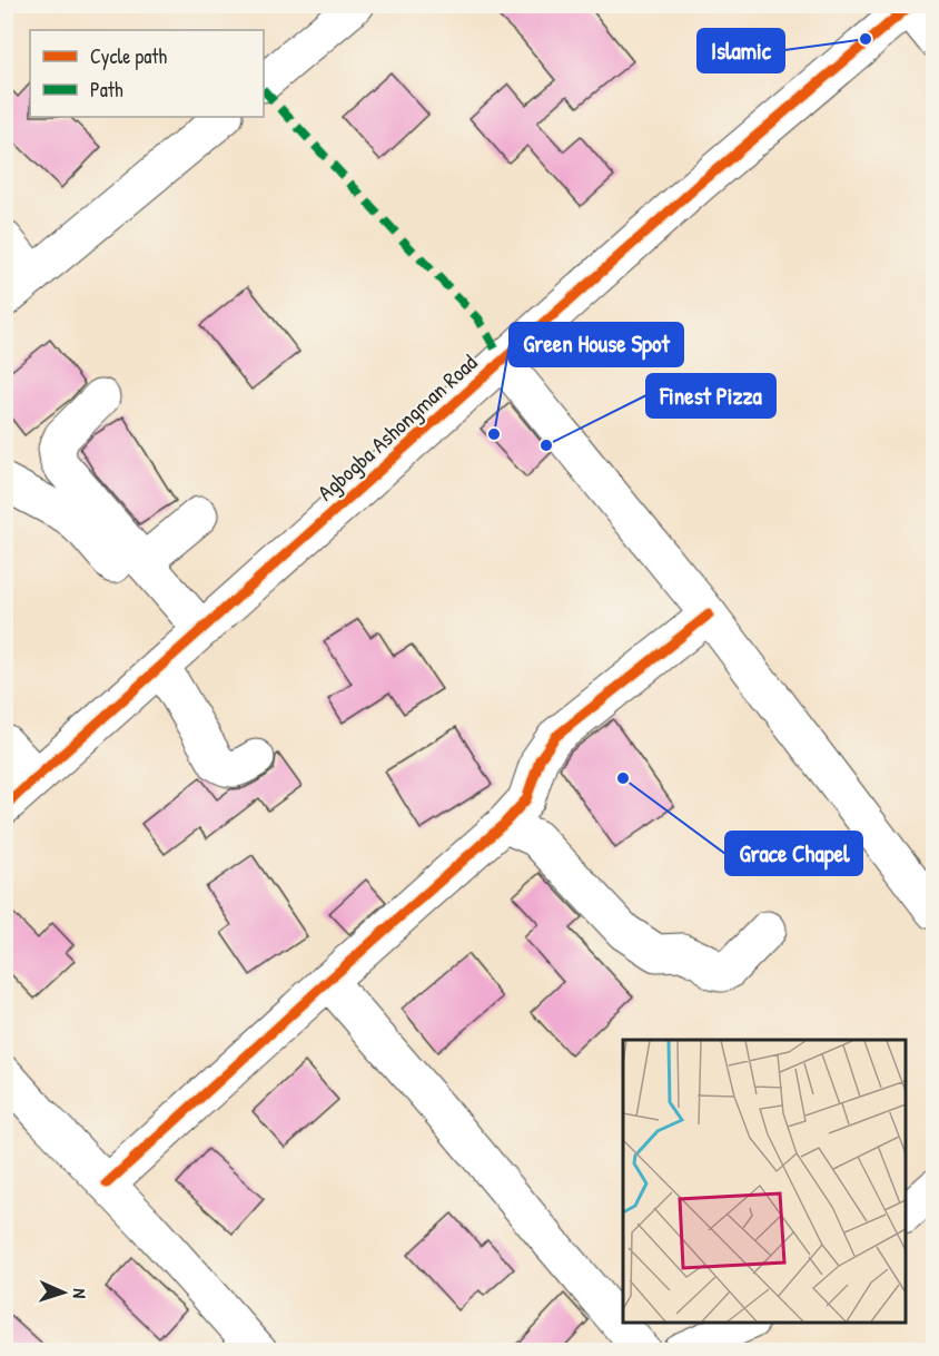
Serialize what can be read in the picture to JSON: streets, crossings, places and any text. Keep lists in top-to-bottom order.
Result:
{
  "streets": {
    "street": ["Agbogba Ashongman Road"]
  },
  "places": [
    "Islamic",
    "Green House Spot",
    "Finest Pizza",
    "Grace Chapel"
  ],
  "legend": ["Cycle path", "Path"],
  "north": "right"
}
